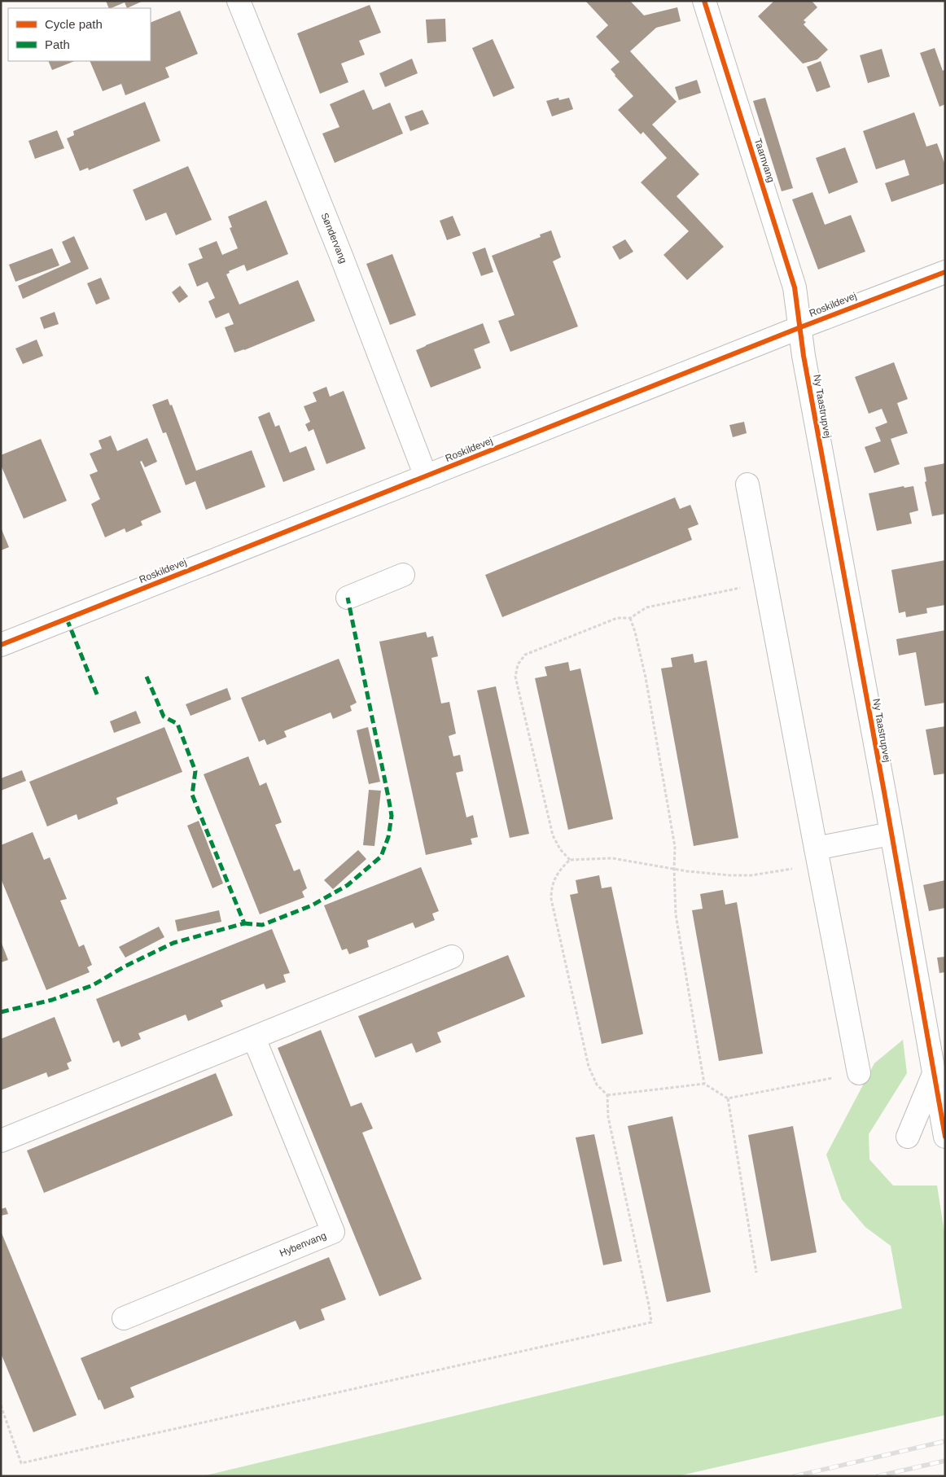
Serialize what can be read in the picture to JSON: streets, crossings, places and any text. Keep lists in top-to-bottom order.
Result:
{
  "streets": {
    "street": [
      "Taarnvang",
      "Søndervang",
      "Roskildevej",
      "Ny Taastrupvej",
      "Hybenvang"
    ]
  },
  "crossings": [
    ["Taarnvang", "Roskildevej"],
    ["Taarnvang", "Ny Taastrupvej"],
    ["Søndervang", "Roskildevej"],
    ["Roskildevej", "Ny Taastrupvej"]
  ],
  "legend": ["Cycle path", "Path"]
}
